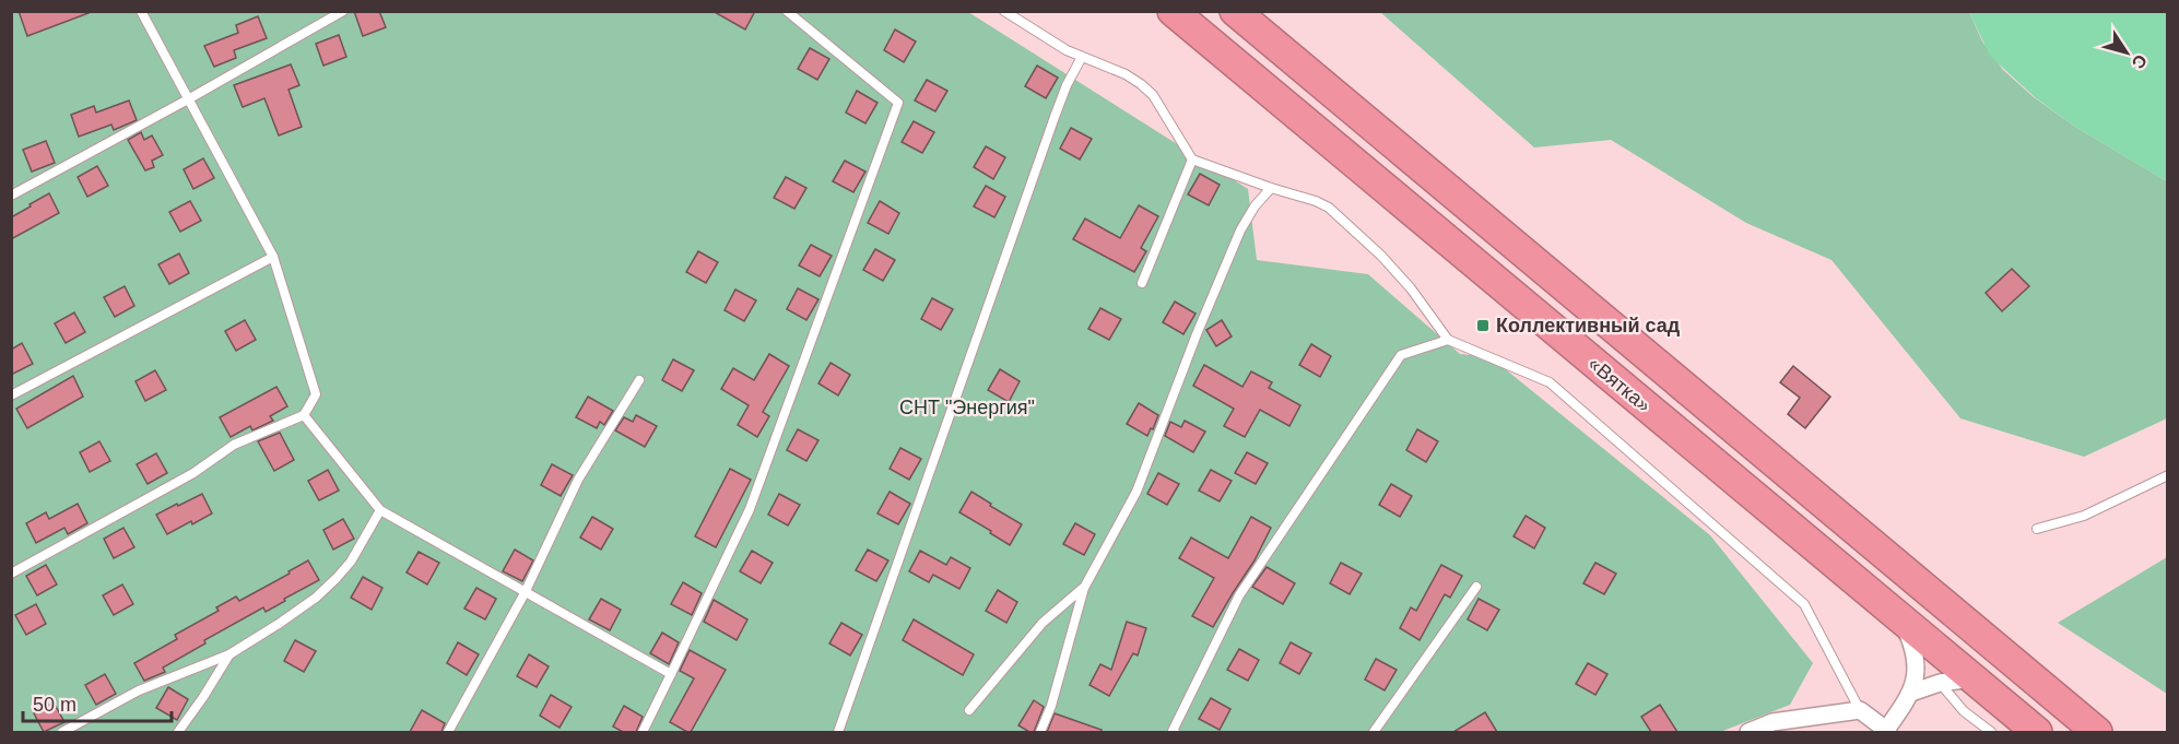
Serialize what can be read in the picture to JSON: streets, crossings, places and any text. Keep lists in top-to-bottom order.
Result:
{
  "streets": {
    "highway": ["«Вятка»"]
  },
  "parks": ["СНТ \"Энергия\""],
  "places": {
    "transit": ["Коллективный сад"]
  },
  "scale_bar": "50 m",
  "north": "bottom right"
}
